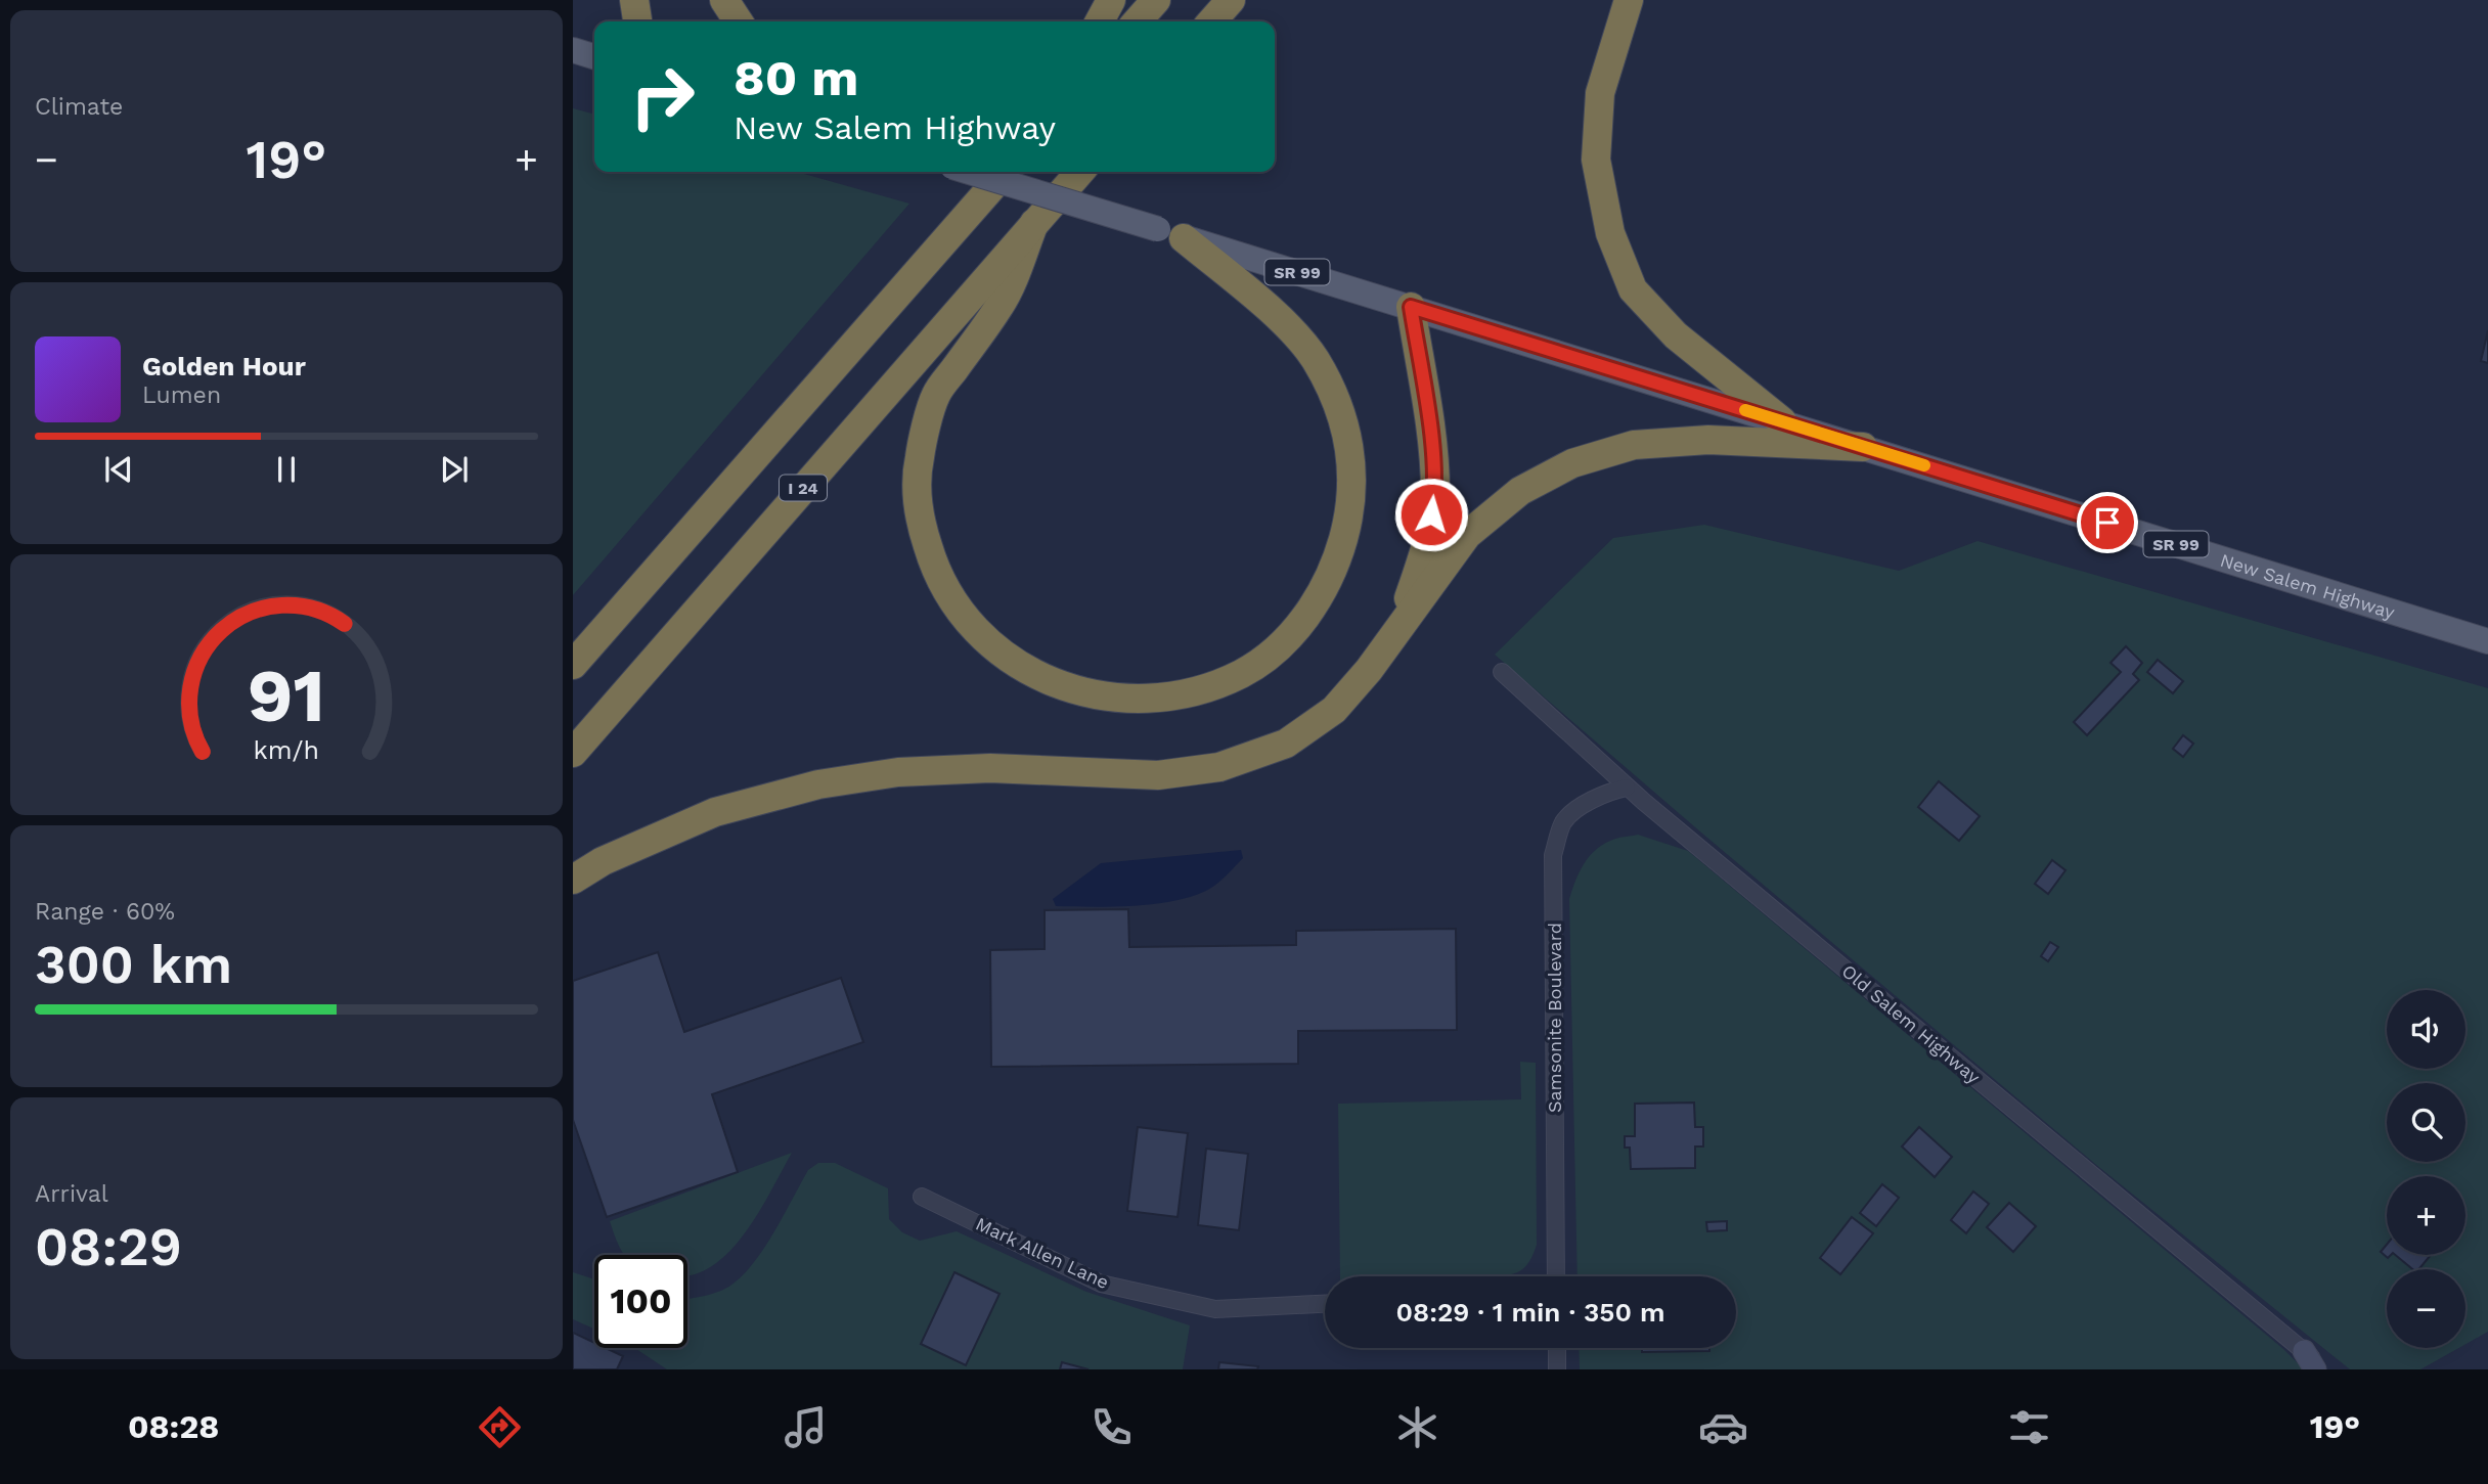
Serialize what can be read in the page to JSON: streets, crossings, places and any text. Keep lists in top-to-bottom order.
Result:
{
  "streets": {
    "highway": ["I 24"],
    "main road": ["SR 99", "New Salem Highway"],
    "street": ["Samsonite Boulevard", "Old Salem Highway", "Mark Allen Lane"]
  },
  "crossings": [
    ["Samsonite Boulevard", "Old Salem Highway"]
  ],
  "page": {
    "tile": [
      "Climate",
      ["Range · 60%", "300 km"],
      ["Arrival", "08:29"]
    ],
    "turn": ["80 m", "New Salem Highway"],
    "heat": ["−", "19°", "+"],
    "song": ["Golden Hour", "Lumen"],
    "map_buttons": ["+", "−"],
    "limit": "100",
    "trip": "08:29 · 1 min · 350 m",
    "tabs": ["08:28", "19°"],
    "gauge": ["91", "km/h"]
  }
}
